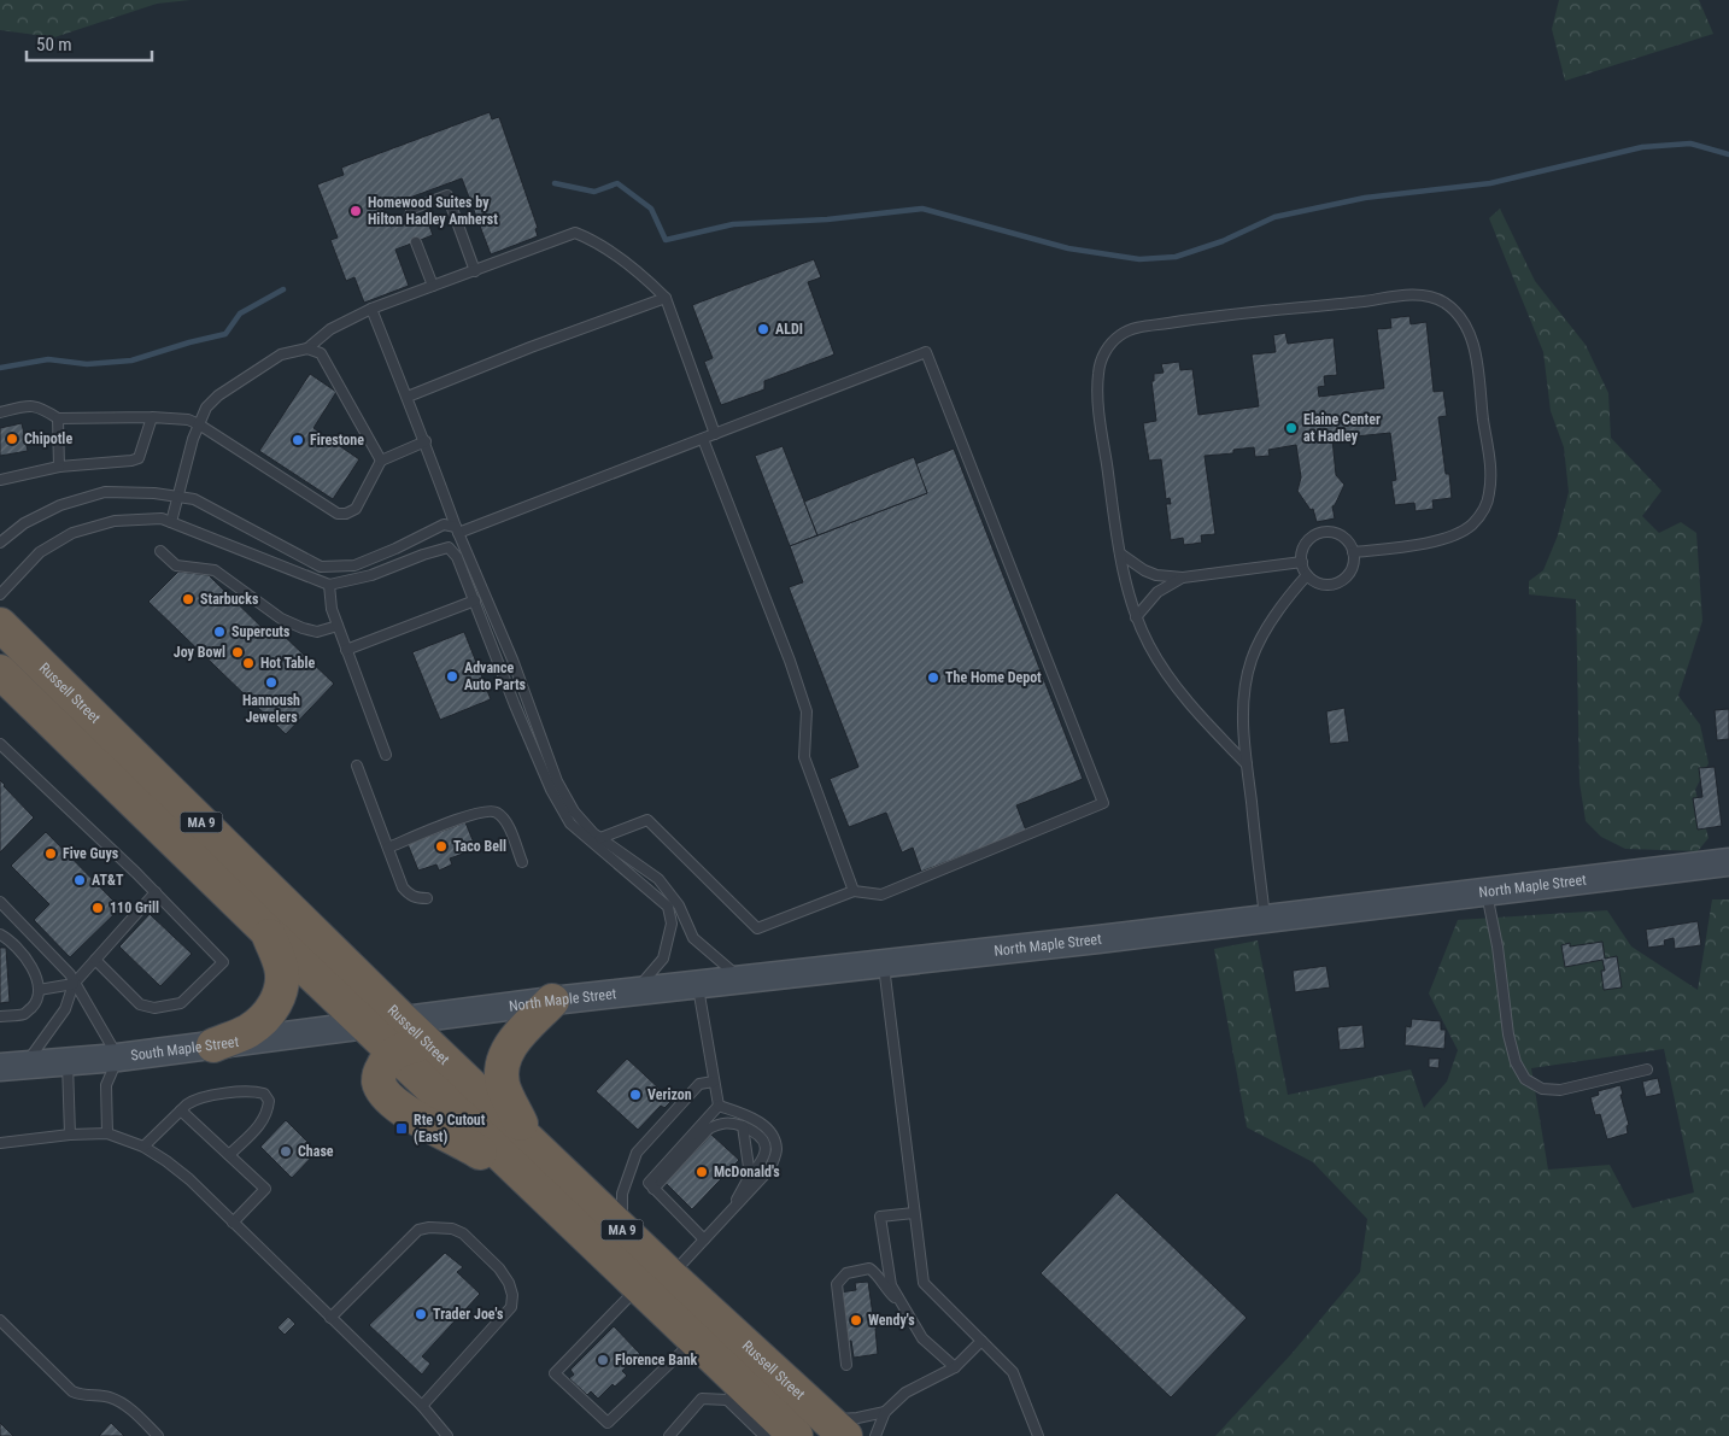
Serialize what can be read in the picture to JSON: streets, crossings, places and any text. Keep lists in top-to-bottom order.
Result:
{
  "streets": {
    "highway": ["Russell Street", "MA 9"],
    "main road": ["North Maple Street", "South Maple Street"]
  },
  "crossings": [
    ["Russell Street", "North Maple Street"],
    ["Russell Street", "South Maple Street"],
    ["North Maple Street", "South Maple Street"]
  ],
  "places": {
    "other": [
      "Homewood Suites by Hilton Hadley Amherst",
      "ALDI",
      "Elaine Center at Hadley",
      "Chipotle",
      "Firestone",
      "Starbucks",
      "Supercuts",
      "Joy Bowl",
      "Hot Table",
      "Advance Auto Parts",
      "The Home Depot",
      "Hannoush Jewelers",
      "Taco Bell",
      "Five Guys",
      "AT&T",
      "110 Grill",
      "Verizon",
      "Chase",
      "McDonald's",
      "Trader Joe's",
      "Wendy's",
      "Florence Bank"
    ],
    "transit": ["Rte 9 Cutout (East)"]
  },
  "scale_bar": "50 m"
}
